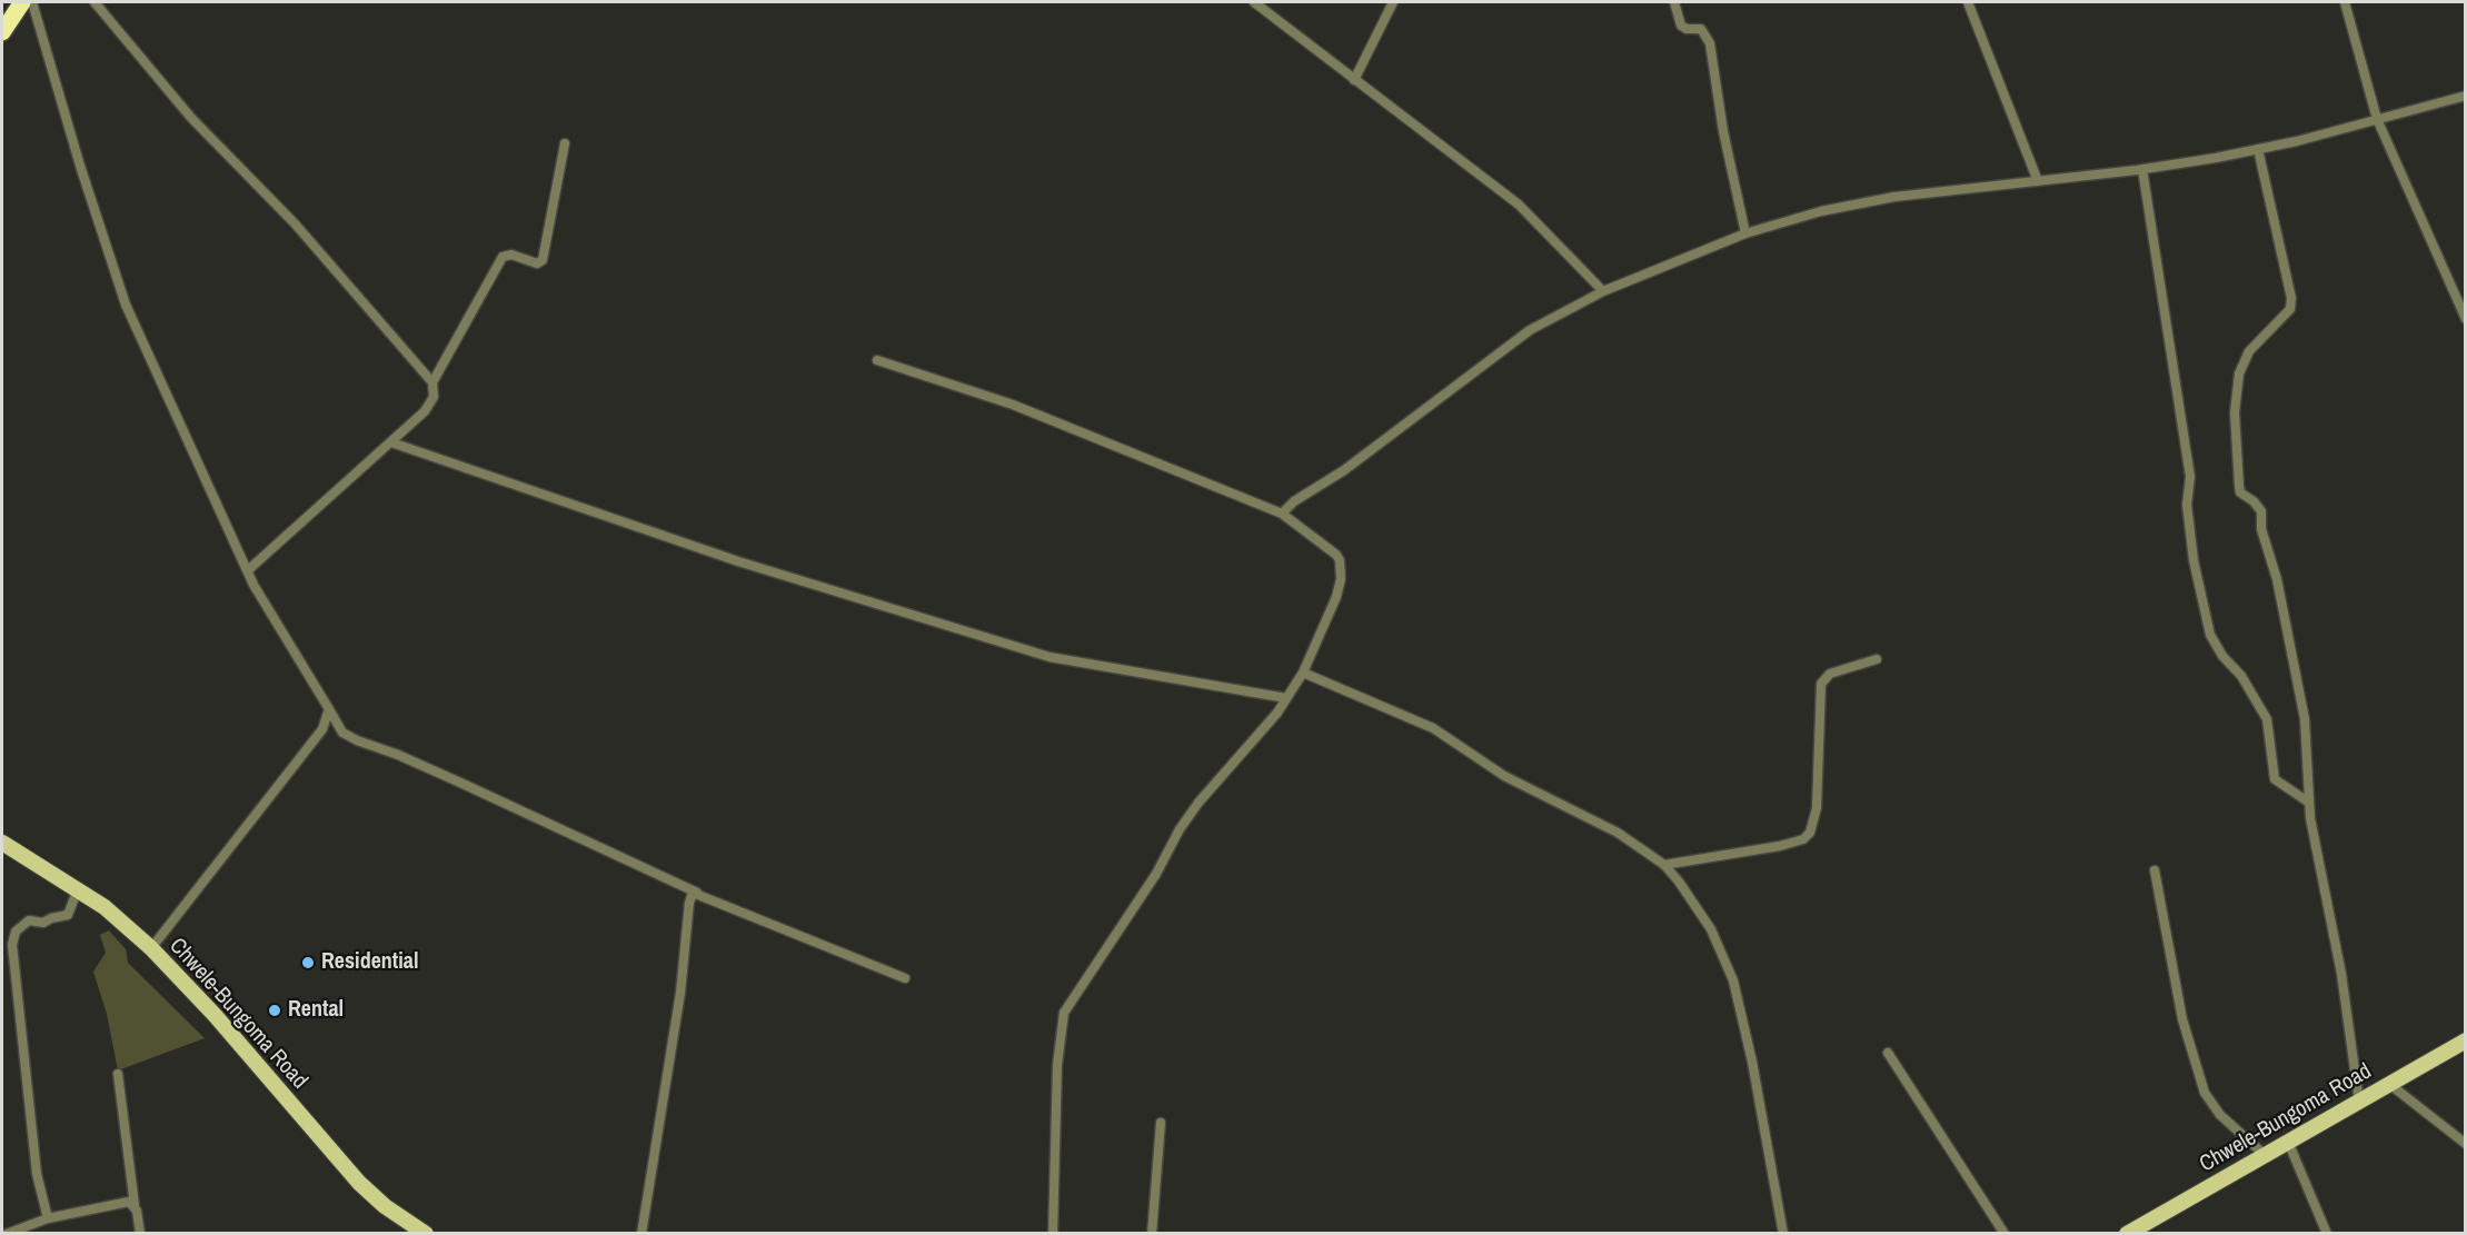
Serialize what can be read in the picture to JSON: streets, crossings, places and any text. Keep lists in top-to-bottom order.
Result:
{
  "streets": {
    "main road": ["Chwele-Bungoma Road"]
  },
  "places": ["Residential", "Rental"]
}
